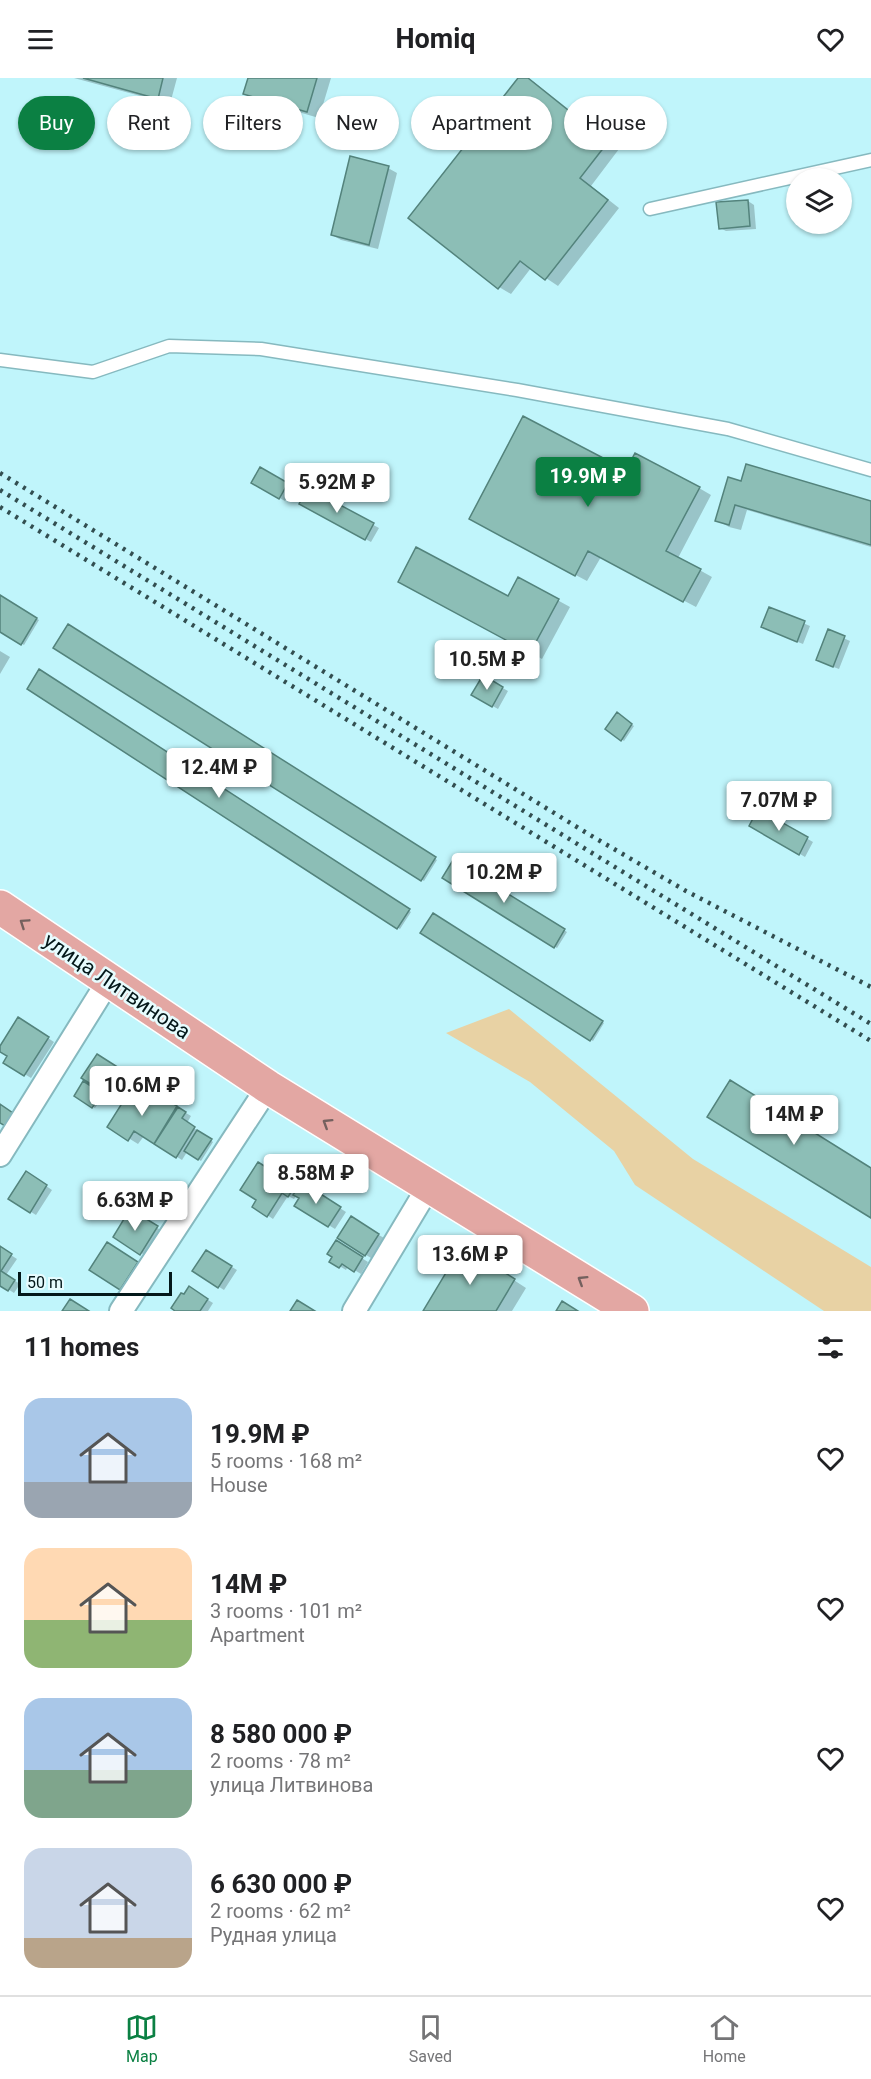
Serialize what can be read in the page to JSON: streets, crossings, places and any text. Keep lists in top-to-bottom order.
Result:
{
  "streets": {
    "main road": ["улица Литвинова"]
  },
  "one_way": ["улица Литвинова"],
  "scale_bar": "50 m",
  "page": {
    "header": "Homiq",
    "chip": [
      "Buy",
      "Rent",
      "Filters",
      "New",
      "Apartment",
      "House"
    ],
    "price": [
      "19.9M ₽",
      "5.92M ₽",
      "10.5M ₽",
      "12.4M ₽",
      "7.07M ₽",
      "10.2M ₽",
      "10.6M ₽",
      "14M ₽",
      "8.58M ₽",
      "6.63M ₽",
      "13.6M ₽"
    ],
    "scale": "50 m",
    "heading": "11 homes",
    "list": [
      {
        "name": "19.9M ₽",
        "note": "5 rooms · 168 m² · House"
      },
      {
        "name": "14M ₽",
        "note": "3 rooms · 101 m² · Apartment"
      },
      {
        "name": "8 580 000 ₽",
        "note": "2 rooms · 78 m² · улица Литвинова"
      },
      {
        "name": "6 630 000 ₽",
        "note": "2 rooms · 62 m² · Рудная улица"
      }
    ],
    "tabs": ["Map", "Saved", "Home"]
  }
}
